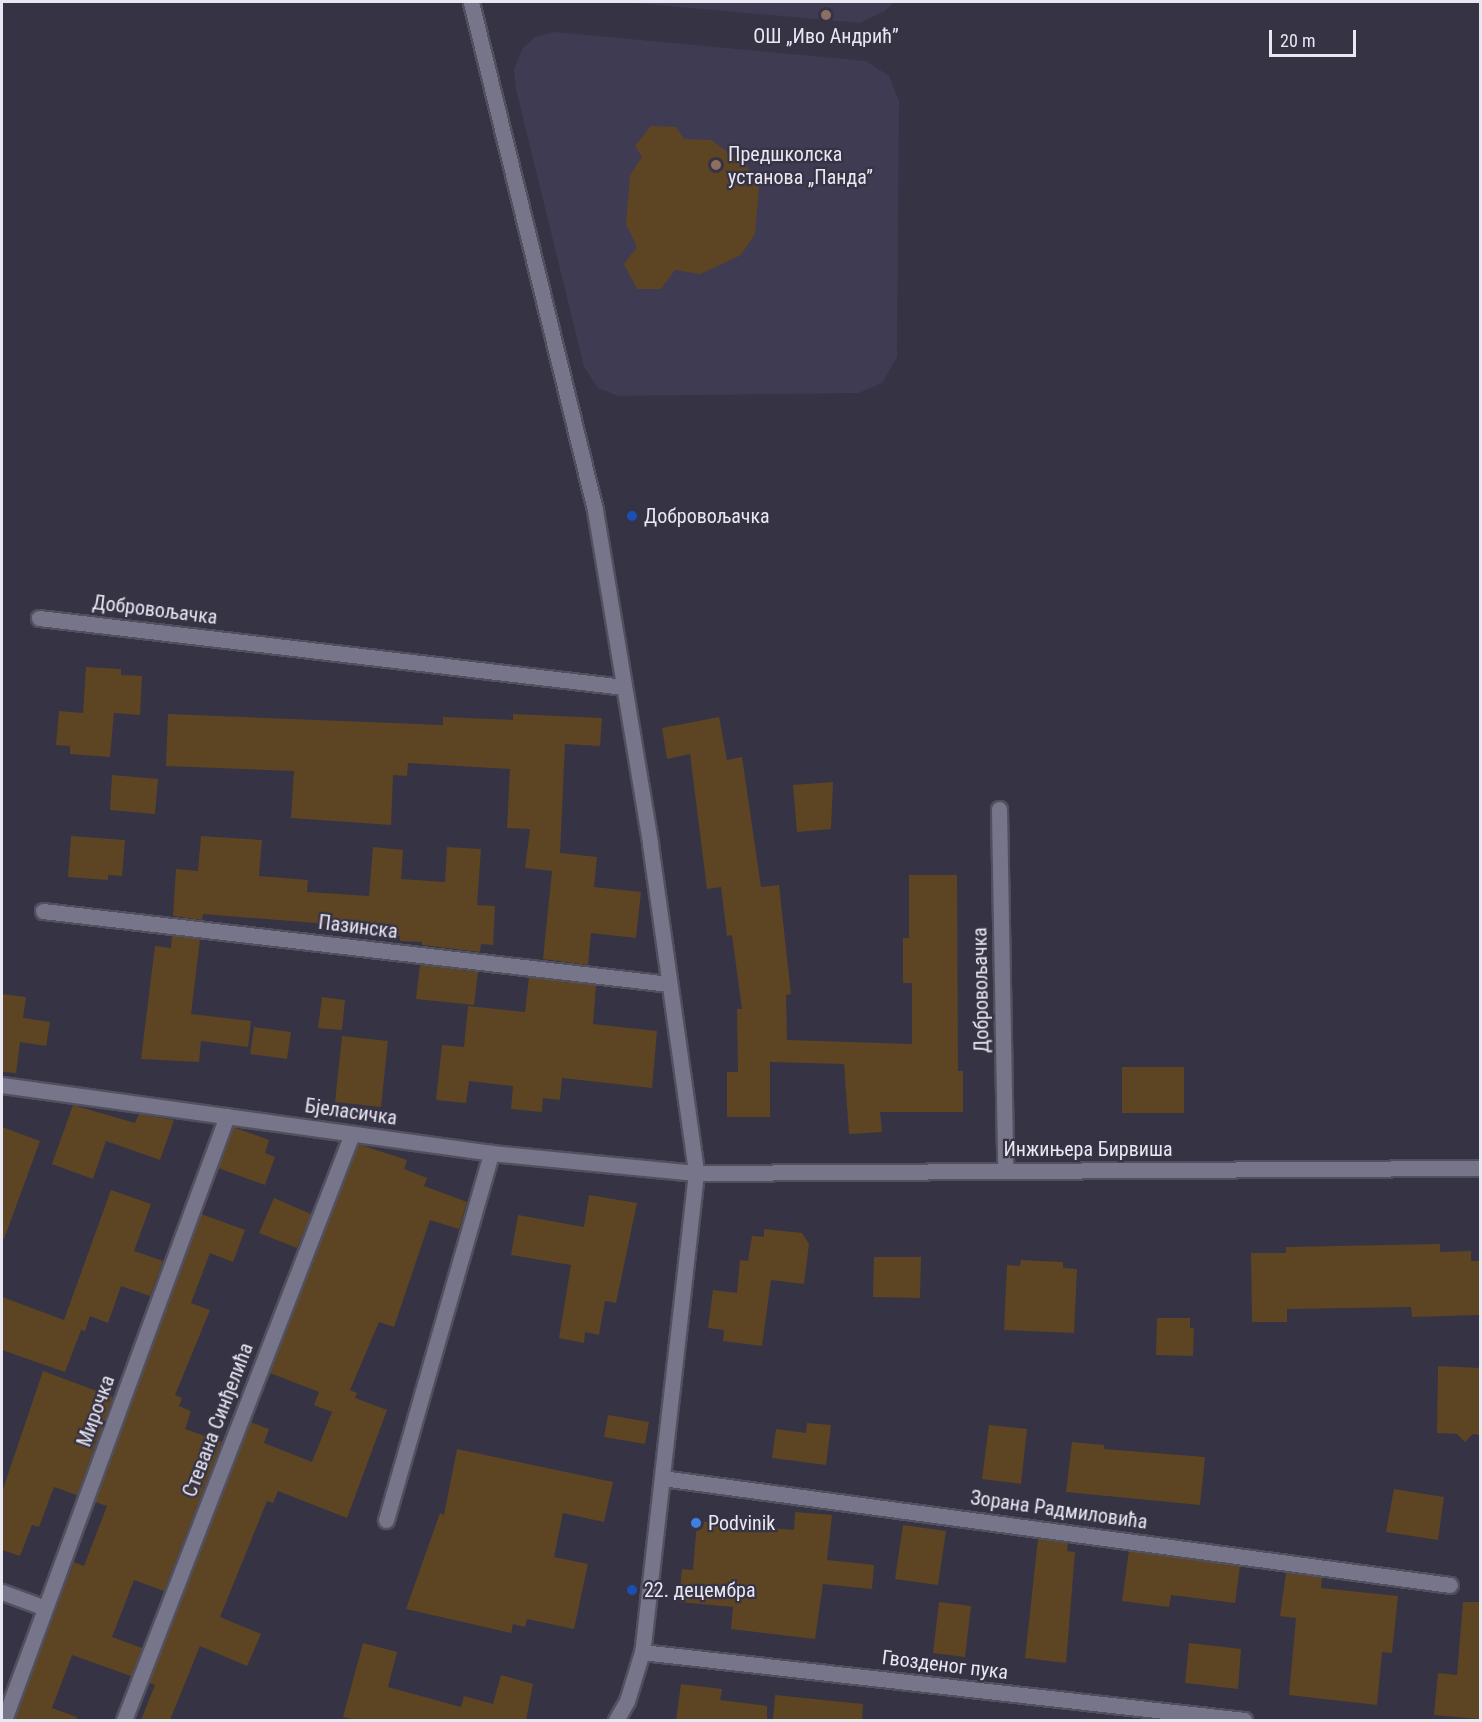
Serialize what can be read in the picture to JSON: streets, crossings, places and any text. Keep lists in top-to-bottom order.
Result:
{
  "streets": {
    "street": [
      "Добровољачка",
      "Пазинска",
      "Бјеласичка",
      "Инжињера Бирвиша",
      "Мирочка",
      "Стевана Синђелића",
      "Зорана Радмиловића",
      "Гвозденог пука"
    ]
  },
  "crossings": [
    ["Добровољачка", "Инжињера Бирвиша"],
    ["Бјеласичка", "Инжињера Бирвиша"],
    ["Бјеласичка", "Мирочка"],
    ["Бјеласичка", "Стевана Синђелића"]
  ],
  "places": [
    "ОШ „Иво Андрић”",
    "Предшколска установа „Панда”",
    "Добровољачка",
    "Podvinik",
    "22. децембра"
  ],
  "scale_bar": "20 m"
}
